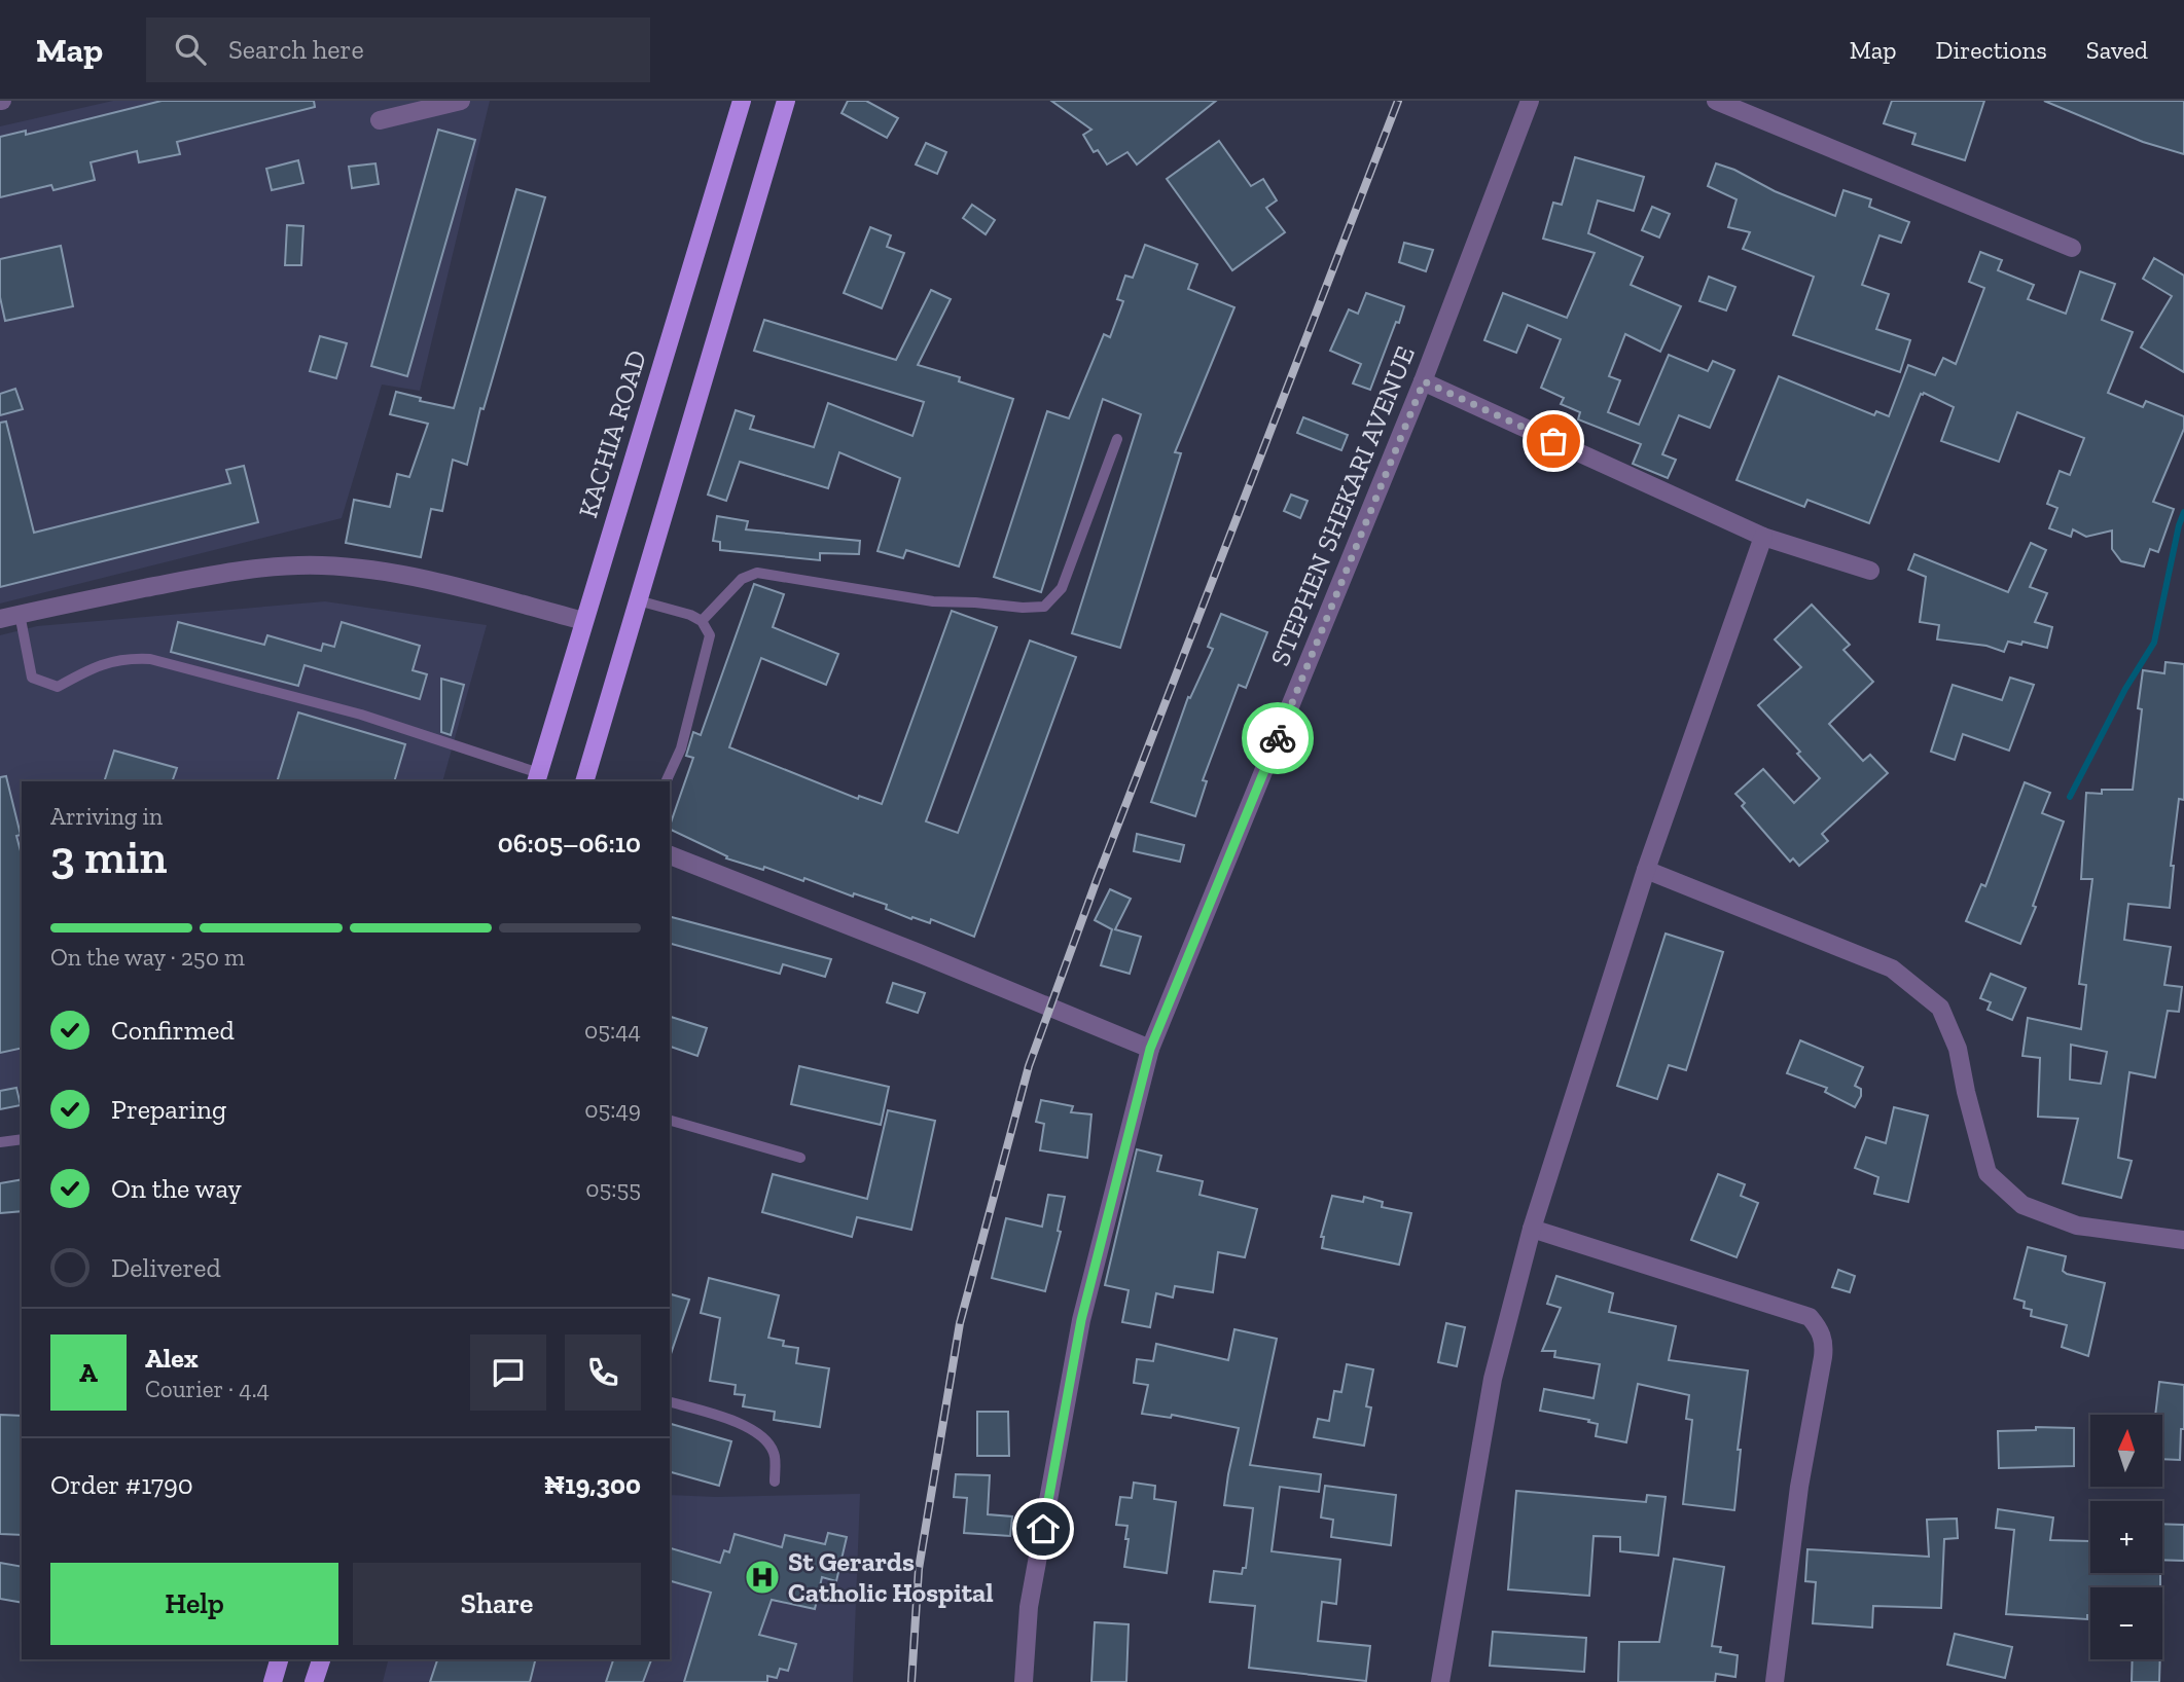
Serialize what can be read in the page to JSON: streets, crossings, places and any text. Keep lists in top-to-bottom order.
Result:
{
  "streets": {
    "main road": ["KACHIA ROAD"],
    "street": ["STEPHEN SHEKARI AVENUE"]
  },
  "places": {
    "hospital": ["St Gerards Catholic Hospital"]
  },
  "north": "top",
  "page": {
    "header": "Map",
    "search": "Search here",
    "nav": ["Map", "Directions", "Saved"],
    "heading": ["3 min", "Arriving in", "06:05–06:10"],
    "panel": [
      "Alex",
      "Courier · 4.4",
      "Order #1790",
      "₦19,300"
    ],
    "bar": "On the way · 250 m",
    "list": [
      ["Confirmed", "05:44"],
      ["Preparing", "05:49"],
      ["On the way", "05:55"],
      "Delivered"
    ],
    "round": "A",
    "map_buttons": ["+", "−"],
    "buttons": ["Help", "Share"]
  }
}
